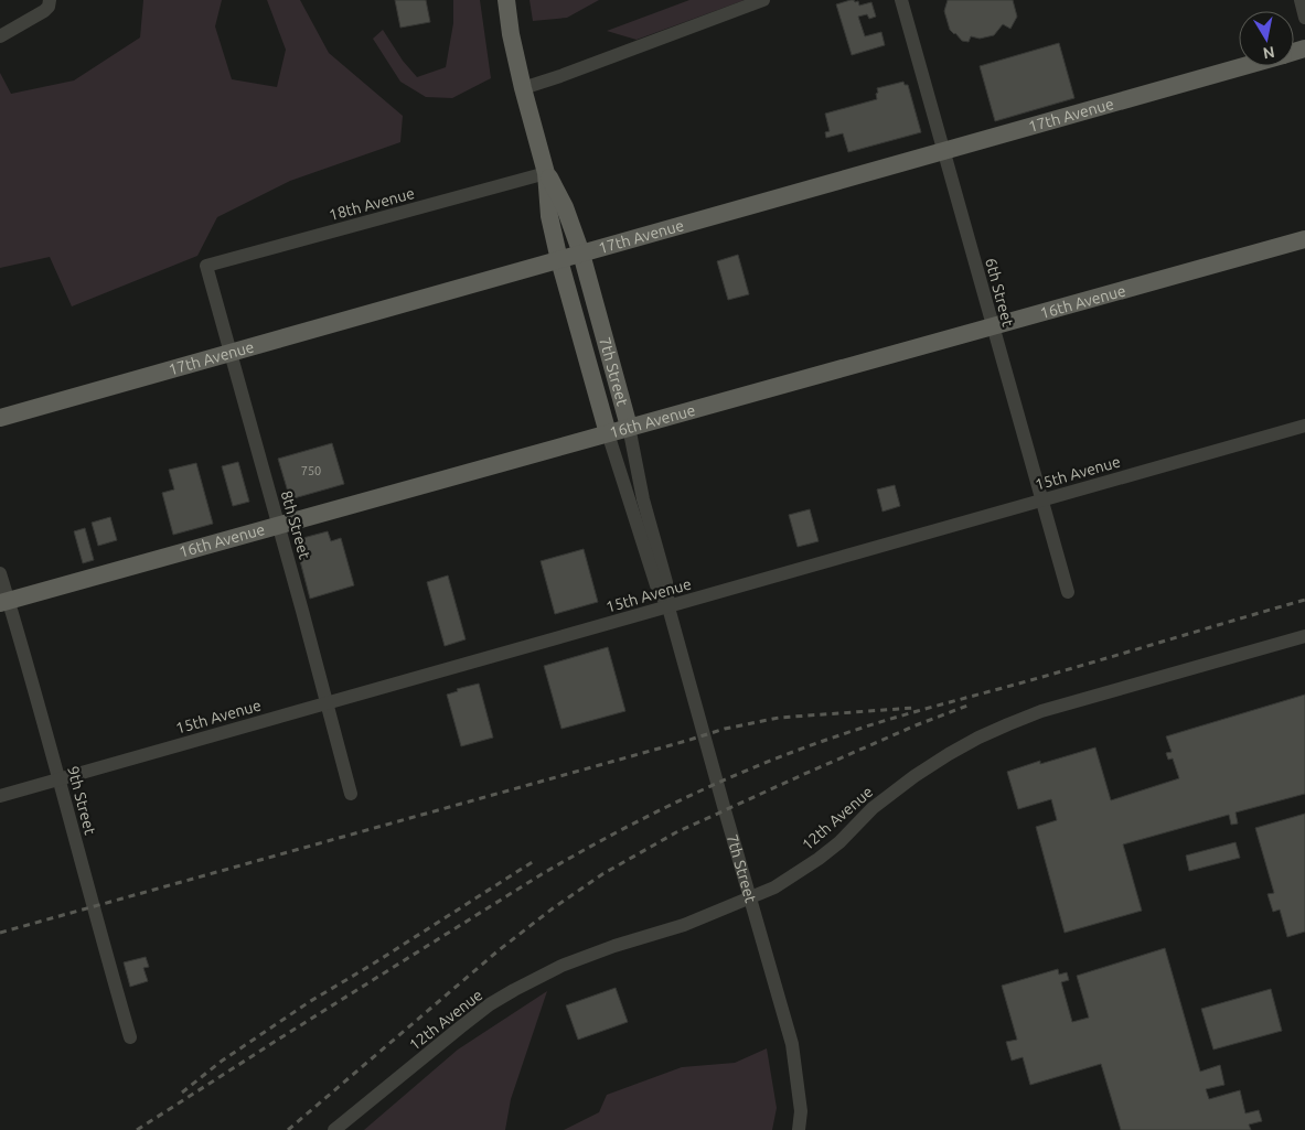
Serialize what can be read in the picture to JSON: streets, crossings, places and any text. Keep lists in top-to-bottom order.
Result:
{
  "streets": {
    "main road": ["17th Avenue", "16th Avenue", "7th Street"],
    "street": [
      "18th Avenue",
      "6th Street",
      "15th Avenue",
      "8th Street",
      "9th Street",
      "12th Avenue"
    ]
  },
  "crossings": [
    ["17th Avenue", "6th Street"],
    ["17th Avenue", "7th Street"],
    ["17th Avenue", "8th Street"],
    ["18th Avenue", "7th Street"],
    ["18th Avenue", "8th Street"],
    ["6th Street", "16th Avenue"],
    ["6th Street", "15th Avenue"],
    ["16th Avenue", "7th Street"],
    ["16th Avenue", "8th Street"],
    ["16th Avenue", "9th Street"],
    ["7th Street", "15th Avenue"],
    ["7th Street", "12th Avenue"],
    ["15th Avenue", "8th Street"],
    ["15th Avenue", "9th Street"]
  ],
  "house_numbers": ["750"],
  "north": "bottom"
}
